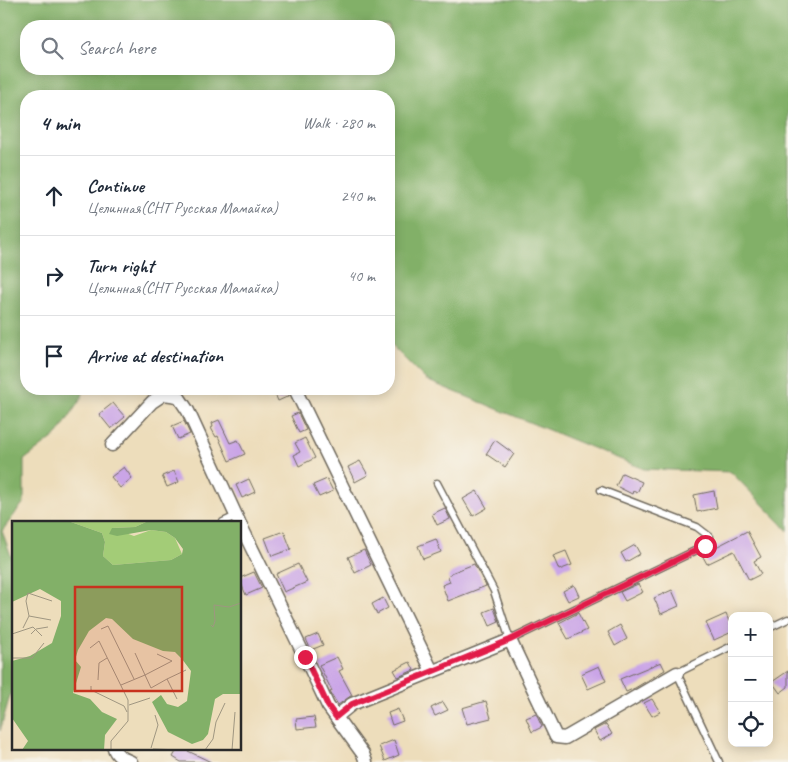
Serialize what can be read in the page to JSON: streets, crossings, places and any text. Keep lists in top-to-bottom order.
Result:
{
  "page": {
    "search": "Search here",
    "heading": ["4 min", "Walk · 280 m"],
    "list": [
      ["Continue", "Целинная(СНТ Русская Мамайка)", "240 m"],
      ["Turn right", "Целинная(СНТ Русская Мамайка)", "40 m"],
      "Arrive at destination"
    ],
    "map_buttons": ["+", "−"]
  }
}
